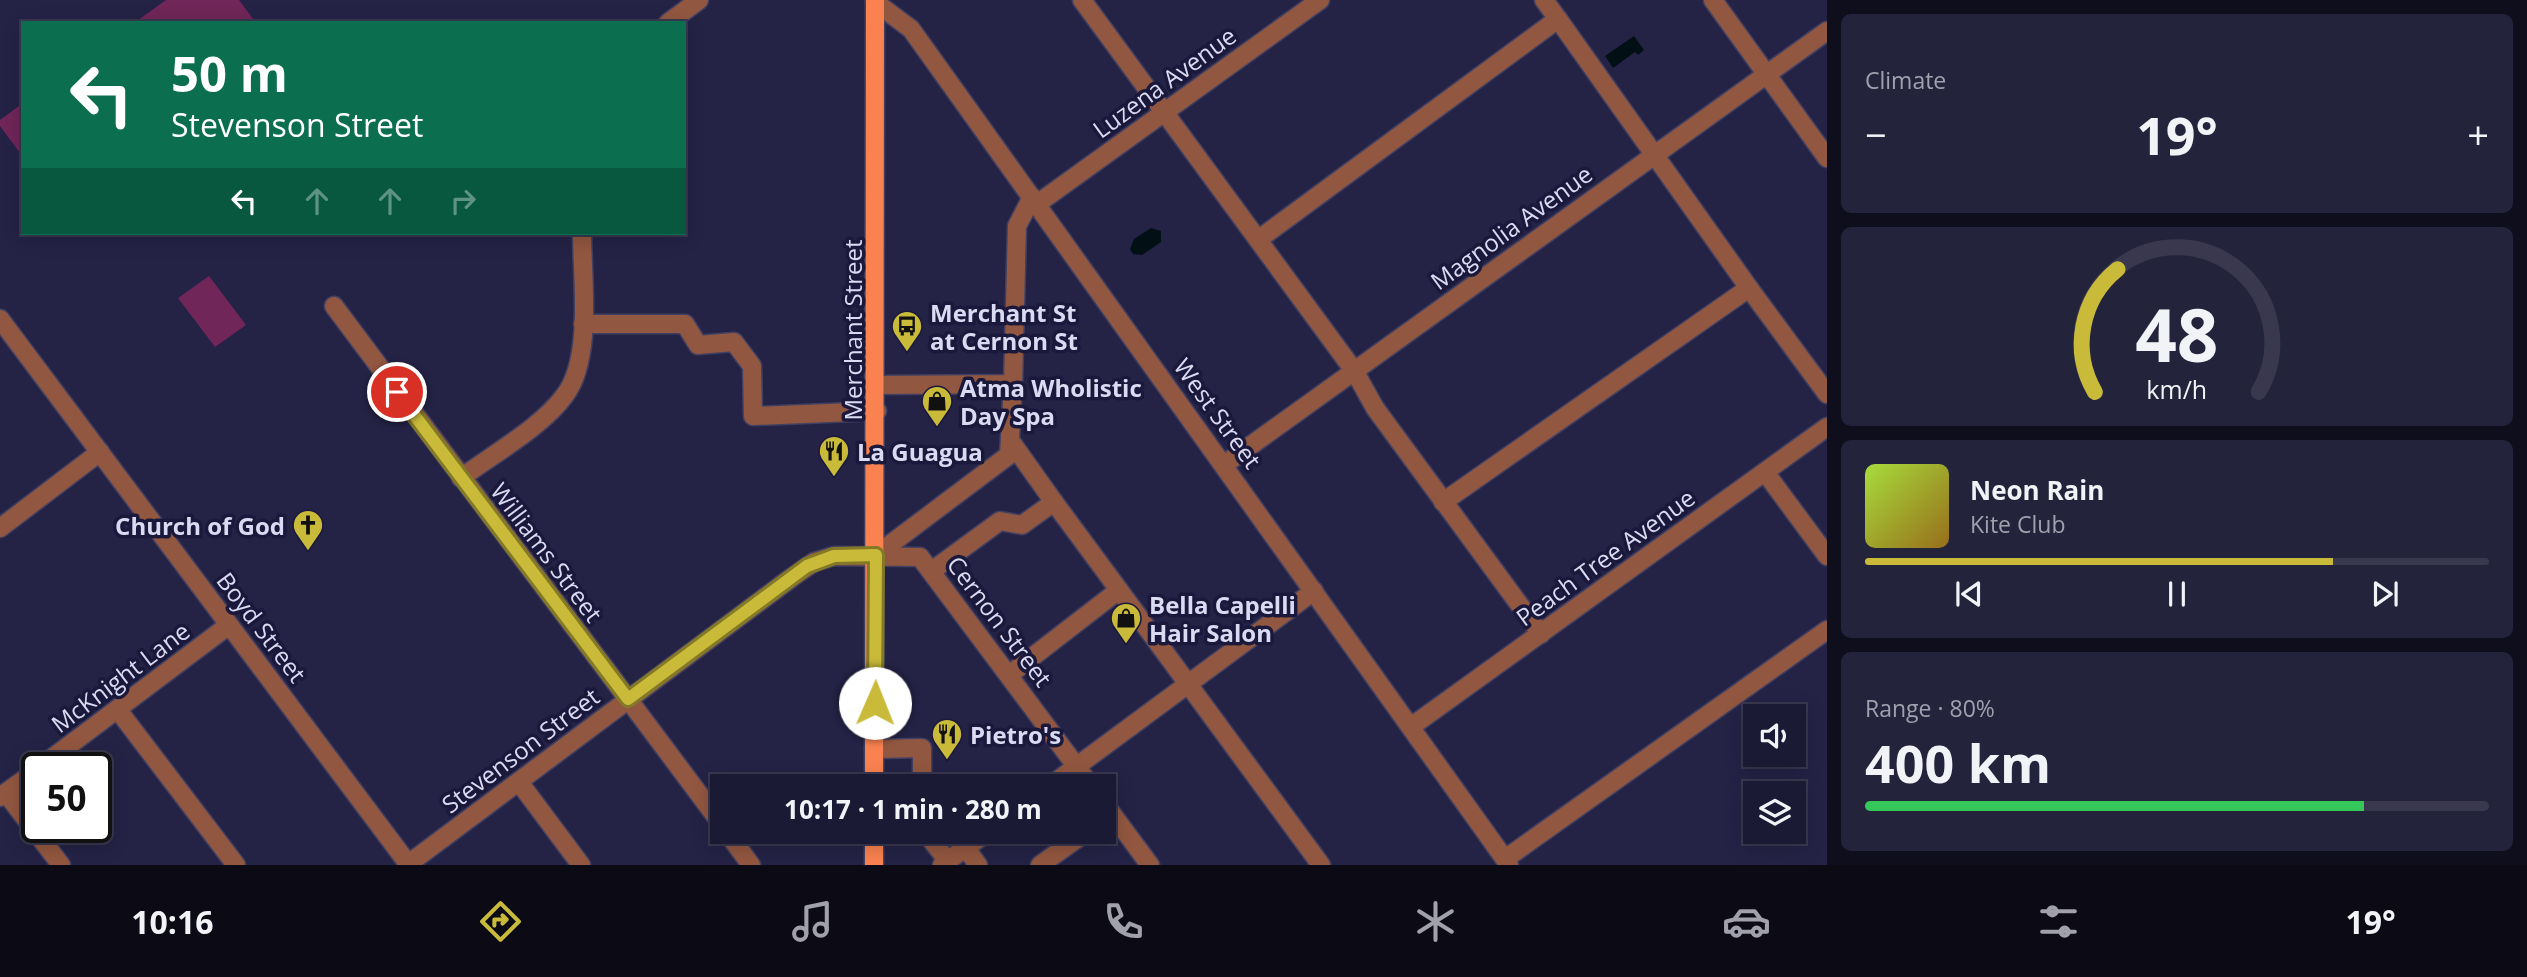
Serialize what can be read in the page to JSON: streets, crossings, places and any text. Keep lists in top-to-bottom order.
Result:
{
  "streets": {
    "main road": ["Merchant Street"],
    "street": [
      "Luzena Avenue",
      "Magnolia Avenue",
      "West Street",
      "Williams Street",
      "Peach Tree Avenue",
      "Cernon Street",
      "Boyd Street",
      "McKnight Lane",
      "Stevenson Street"
    ]
  },
  "crossings": [
    ["Luzena Avenue", "West Street"],
    ["Magnolia Avenue", "West Street"],
    ["Merchant Street", "West Street"],
    ["Merchant Street", "Cernon Street"],
    ["Merchant Street", "Stevenson Street"],
    ["West Street", "Peach Tree Avenue"],
    ["Williams Street", "Stevenson Street"],
    ["Cernon Street", "Stevenson Street"],
    ["Boyd Street", "McKnight Lane"],
    ["Boyd Street", "Stevenson Street"]
  ],
  "places": {
    "bus stop": ["Merchant St at Cernon St"],
    "shop": ["Atma Wholistic Day Spa", "Bella Capelli Hair Salon"],
    "restaurant": ["La Guagua", "Pietro's"],
    "church": ["Church of God"]
  },
  "page": {
    "tile": [
      "Climate",
      ["Range · 80%", "400 km"]
    ],
    "turn": ["50 m", "Stevenson Street"],
    "heat": ["−", "19°", "+"],
    "song": ["Neon Rain", "Kite Club"],
    "limit": "50",
    "trip": "10:17 · 1 min · 280 m",
    "tabs": ["10:16", "19°"],
    "gauge": ["48", "km/h"]
  }
}
